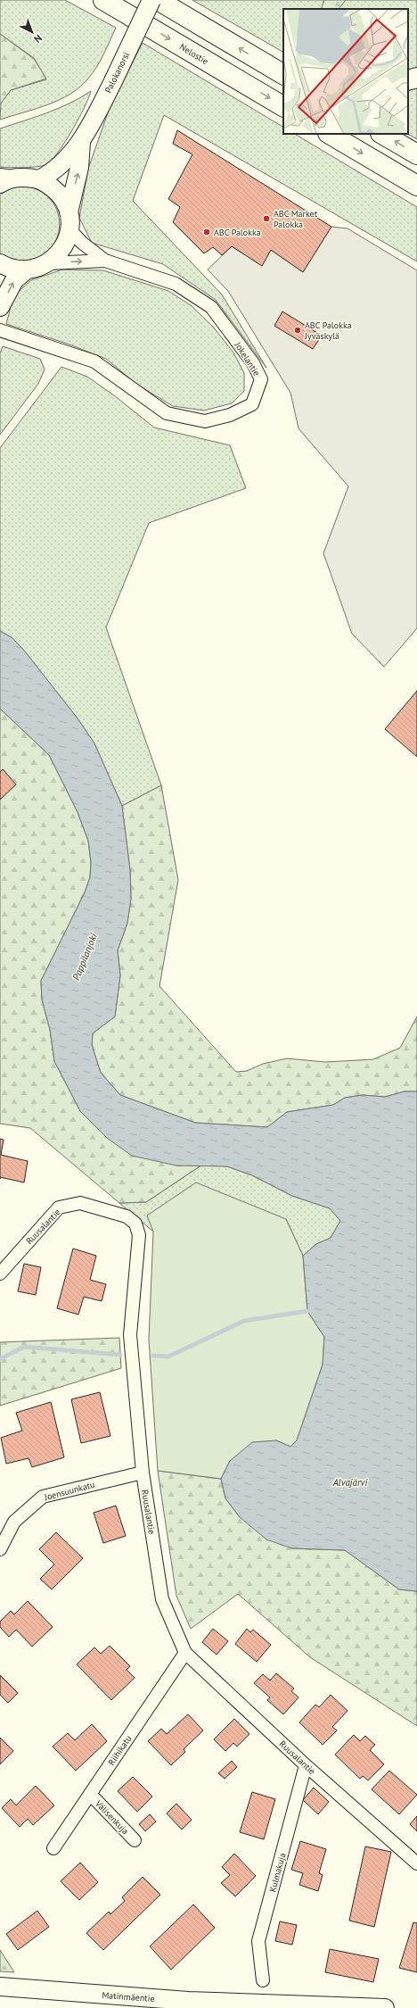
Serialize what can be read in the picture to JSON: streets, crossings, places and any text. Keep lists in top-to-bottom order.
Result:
{
  "streets": {
    "highway": ["Nelostie"],
    "main road": ["Palokanorsi", "Matinmäentie"],
    "street": [
      "Jokelantie",
      "Ruusalantie",
      "Joensuunkatu",
      "Riihikatu",
      "Välisenkuja",
      "Kulmakuja"
    ]
  },
  "crossings": [
    ["Palokanorsi", "Jokelantie"],
    ["Ruusalantie", "Joensuunkatu"],
    ["Ruusalantie", "Riihikatu"],
    ["Ruusalantie", "Kulmakuja"],
    ["Riihikatu", "Välisenkuja"]
  ],
  "water": ["Pappilanjoki", "Alvajärvi"],
  "places": ["ABC Market Palokka", "ABC Palokka", "ABC Palokka Jyväskylä"],
  "north": "bottom right"
}
